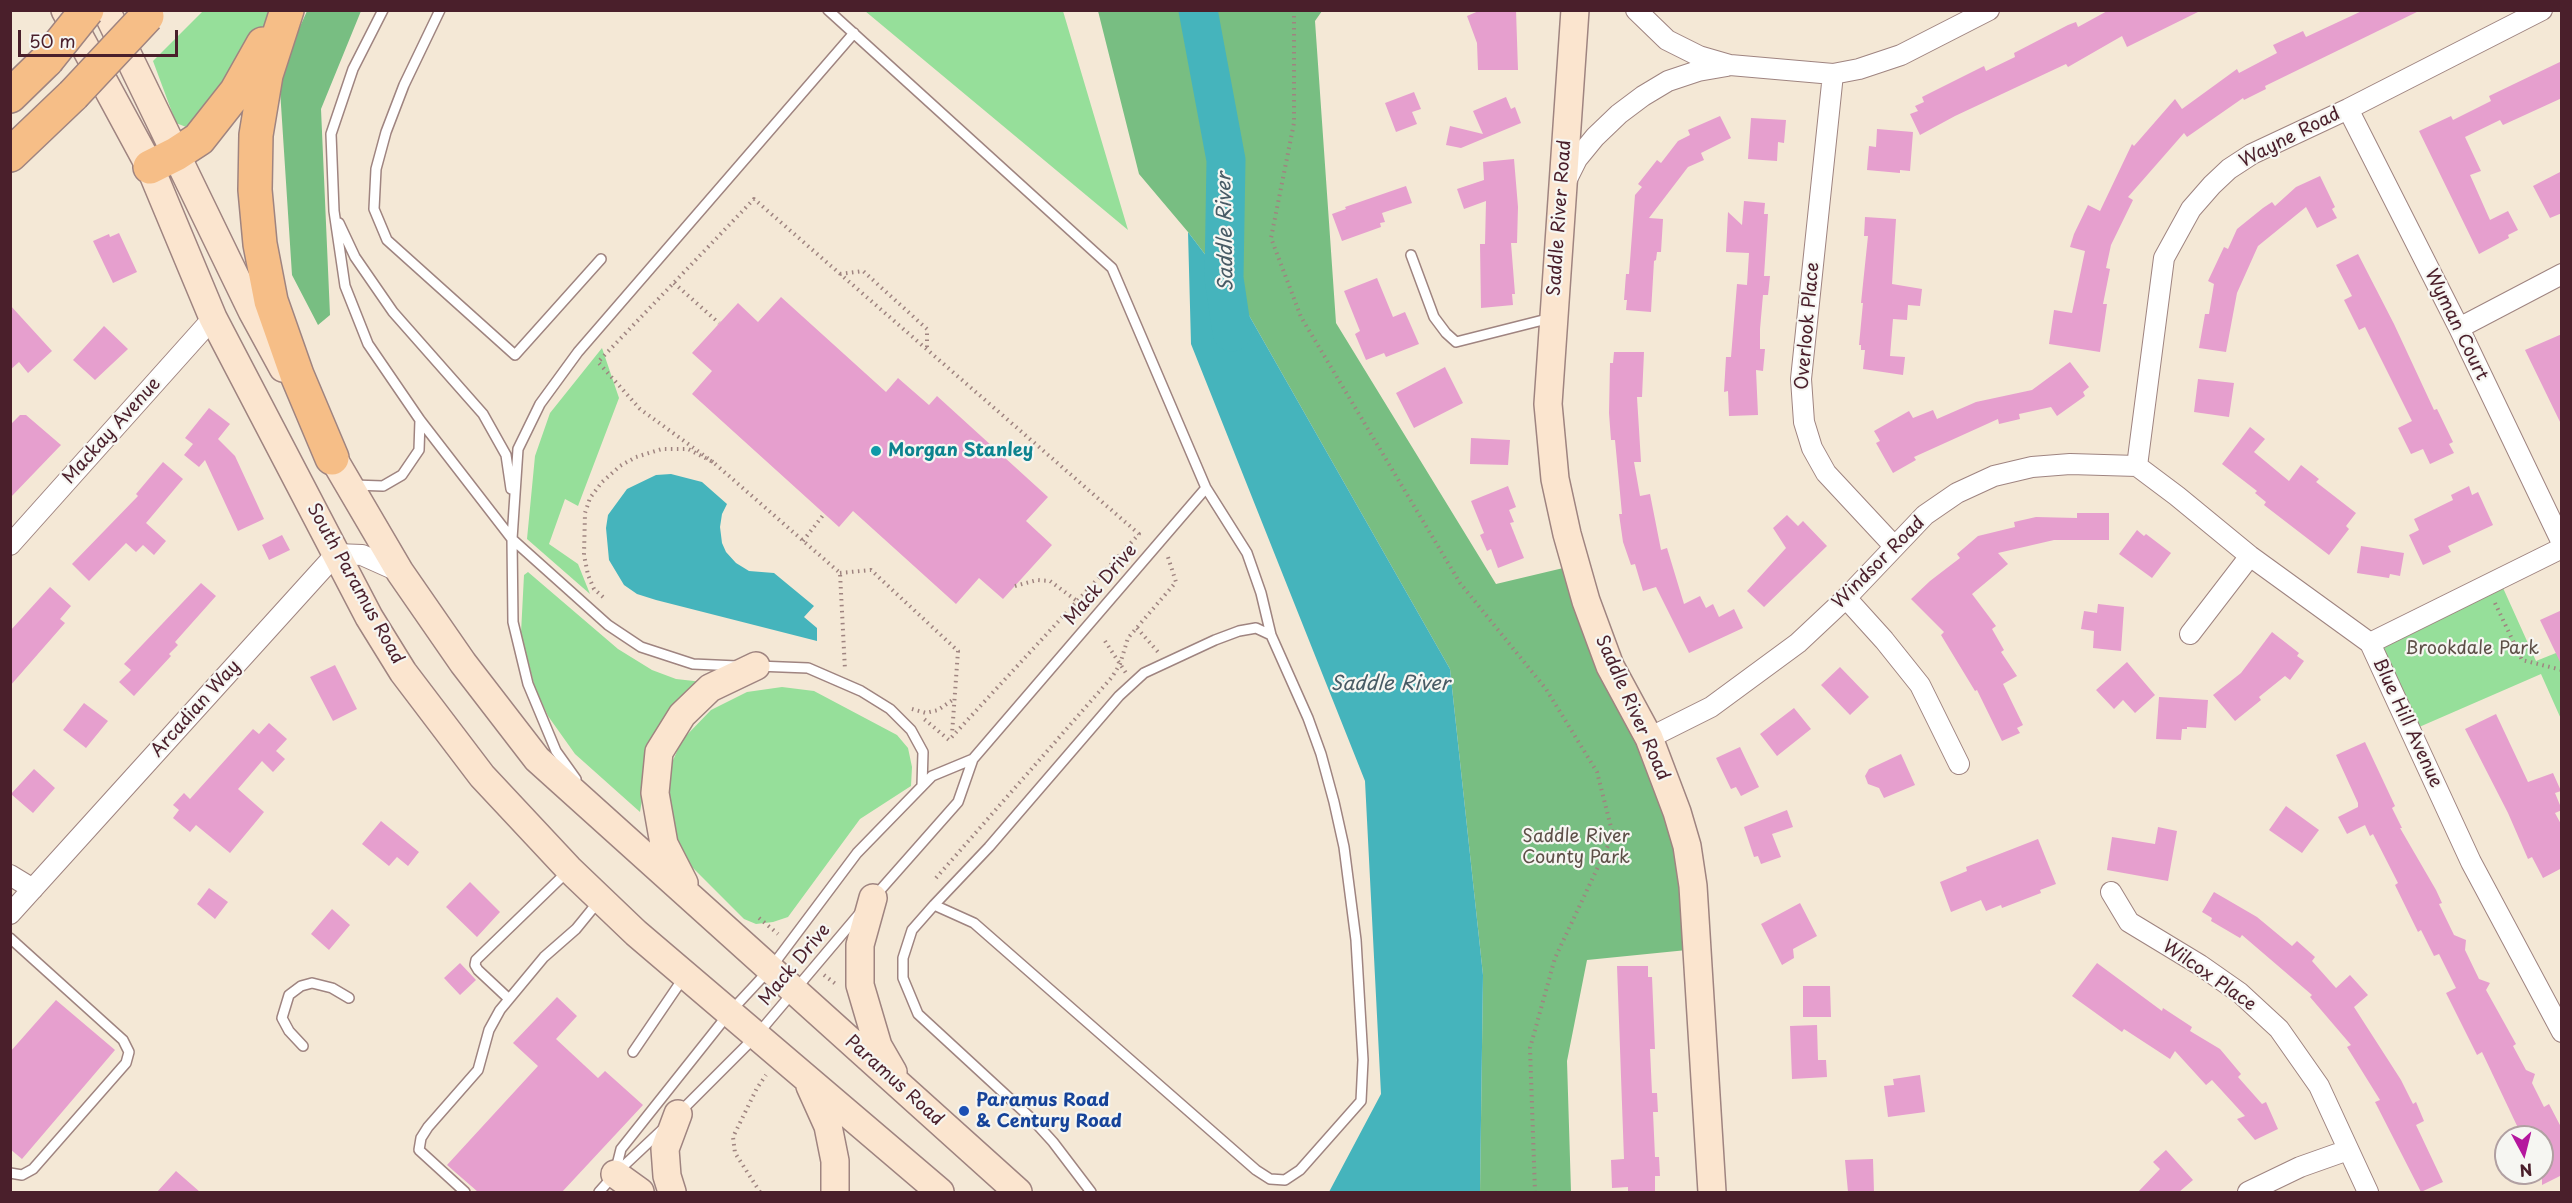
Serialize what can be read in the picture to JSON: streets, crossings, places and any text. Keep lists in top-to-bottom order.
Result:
{
  "streets": {
    "main road": ["Saddle River Road", "South Paramus Road", "Paramus Road"],
    "street": [
      "Wayne Road",
      "Wyman Court",
      "Overlook Place",
      "Mackay Avenue",
      "Windsor Road",
      "Arcadian Way",
      "Blue Hill Avenue",
      "Wilcox Place"
    ],
    "lane": ["Mack Drive"]
  },
  "crossings": [
    ["Wayne Road", "Wyman Court"],
    ["Wayne Road", "Windsor Road"],
    ["Wayne Road", "Blue Hill Avenue"],
    ["Saddle River Road", "Windsor Road"],
    ["Overlook Place", "Windsor Road"],
    ["Mackay Avenue", "South Paramus Road"],
    ["Windsor Road", "Blue Hill Avenue"],
    ["South Paramus Road", "Mack Drive"],
    ["South Paramus Road", "Arcadian Way"],
    ["Mack Drive", "Paramus Road"]
  ],
  "water": ["Saddle River"],
  "parks": ["Brookdale Park", "Saddle River County Park"],
  "places": ["Morgan Stanley", "Paramus Road & Century Road"],
  "scale_bar": "50 m",
  "north": "bottom"
}
